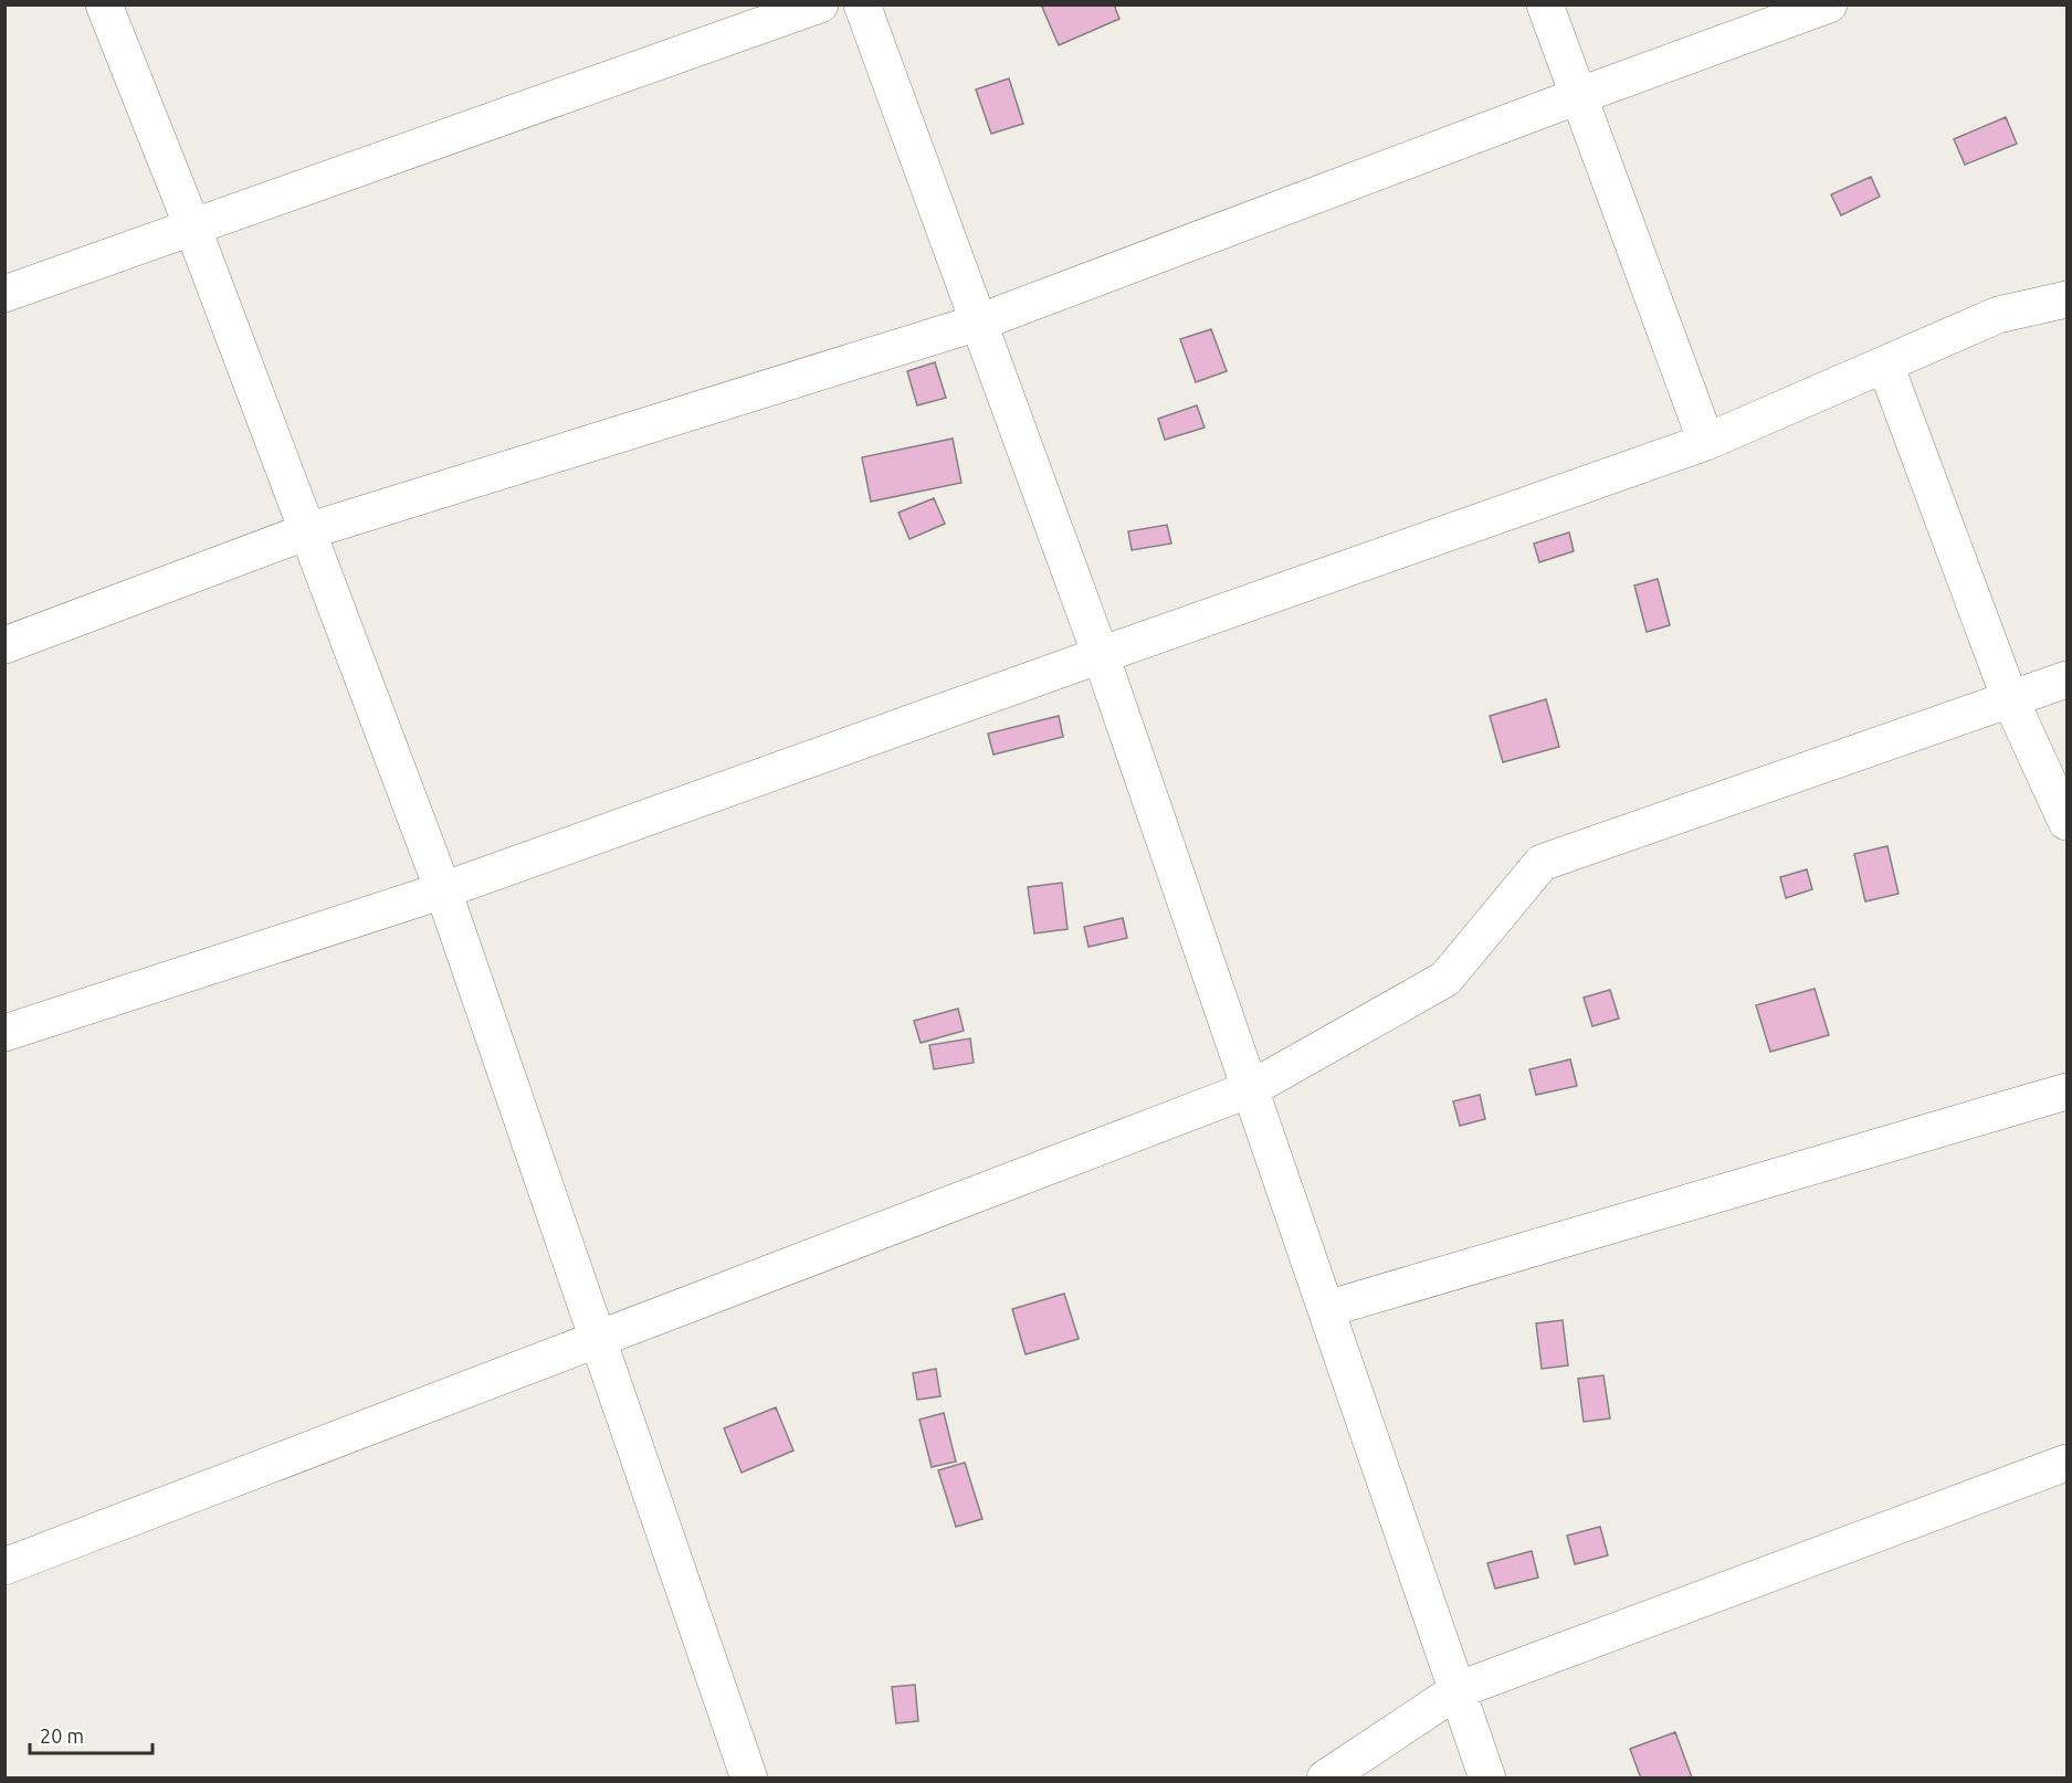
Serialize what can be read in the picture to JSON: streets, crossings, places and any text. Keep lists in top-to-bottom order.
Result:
{
  "scale_bar": "20 m"
}
